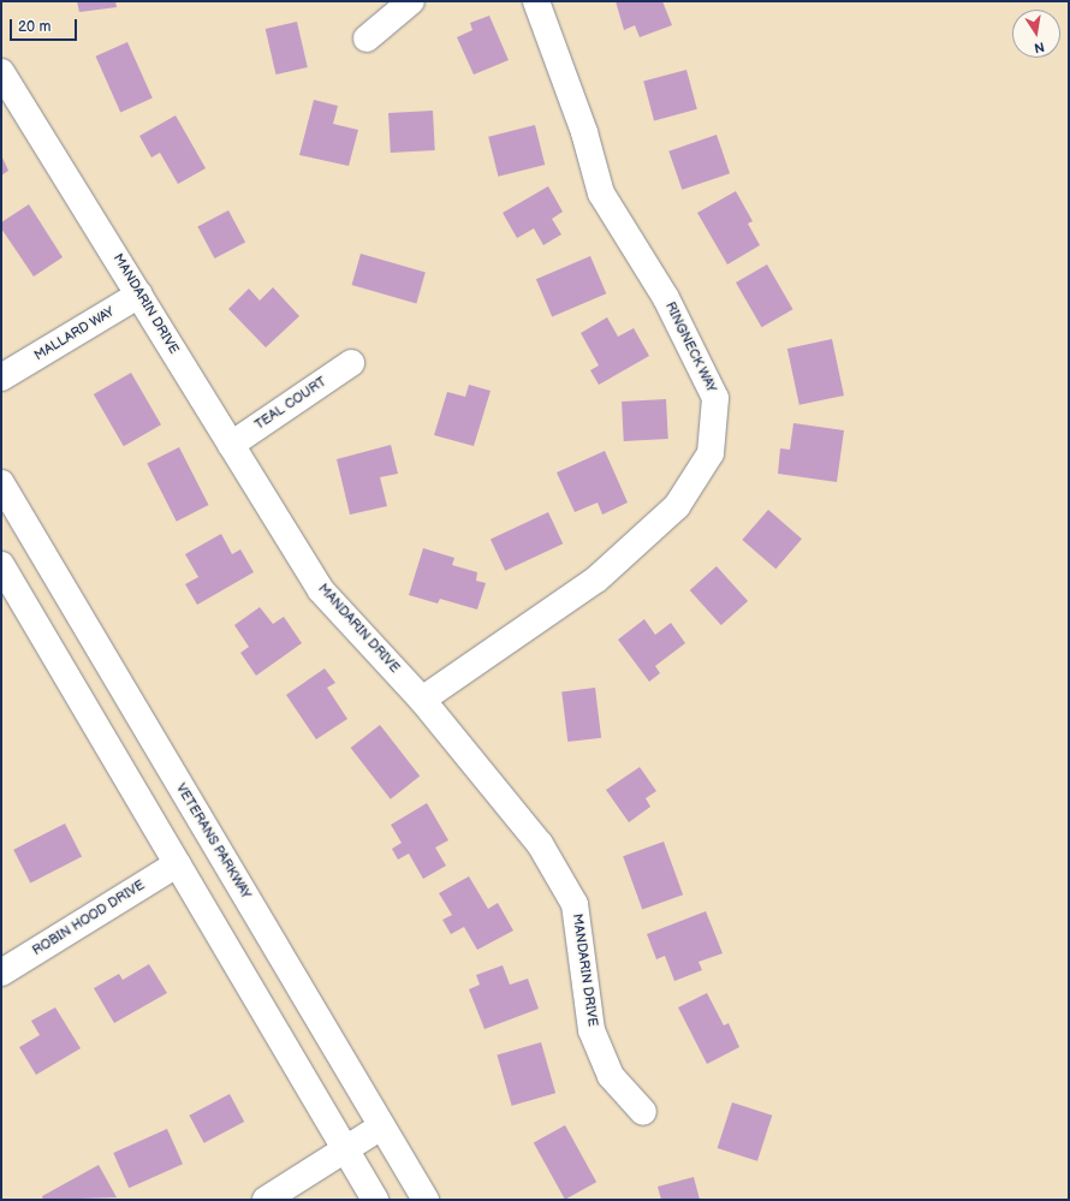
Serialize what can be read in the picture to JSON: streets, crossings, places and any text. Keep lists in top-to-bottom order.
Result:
{
  "streets": {
    "street": [
      "MANDARIN DRIVE",
      "MALLARD WAY",
      "RINGNECK WAY",
      "TEAL COURT",
      "VETERANS PARKWAY",
      "ROBIN HOOD DRIVE"
    ]
  },
  "crossings": [
    ["MANDARIN DRIVE", "MALLARD WAY"],
    ["MANDARIN DRIVE", "RINGNECK WAY"],
    ["MANDARIN DRIVE", "TEAL COURT"]
  ],
  "scale_bar": "20 m",
  "north": "bottom"
}
